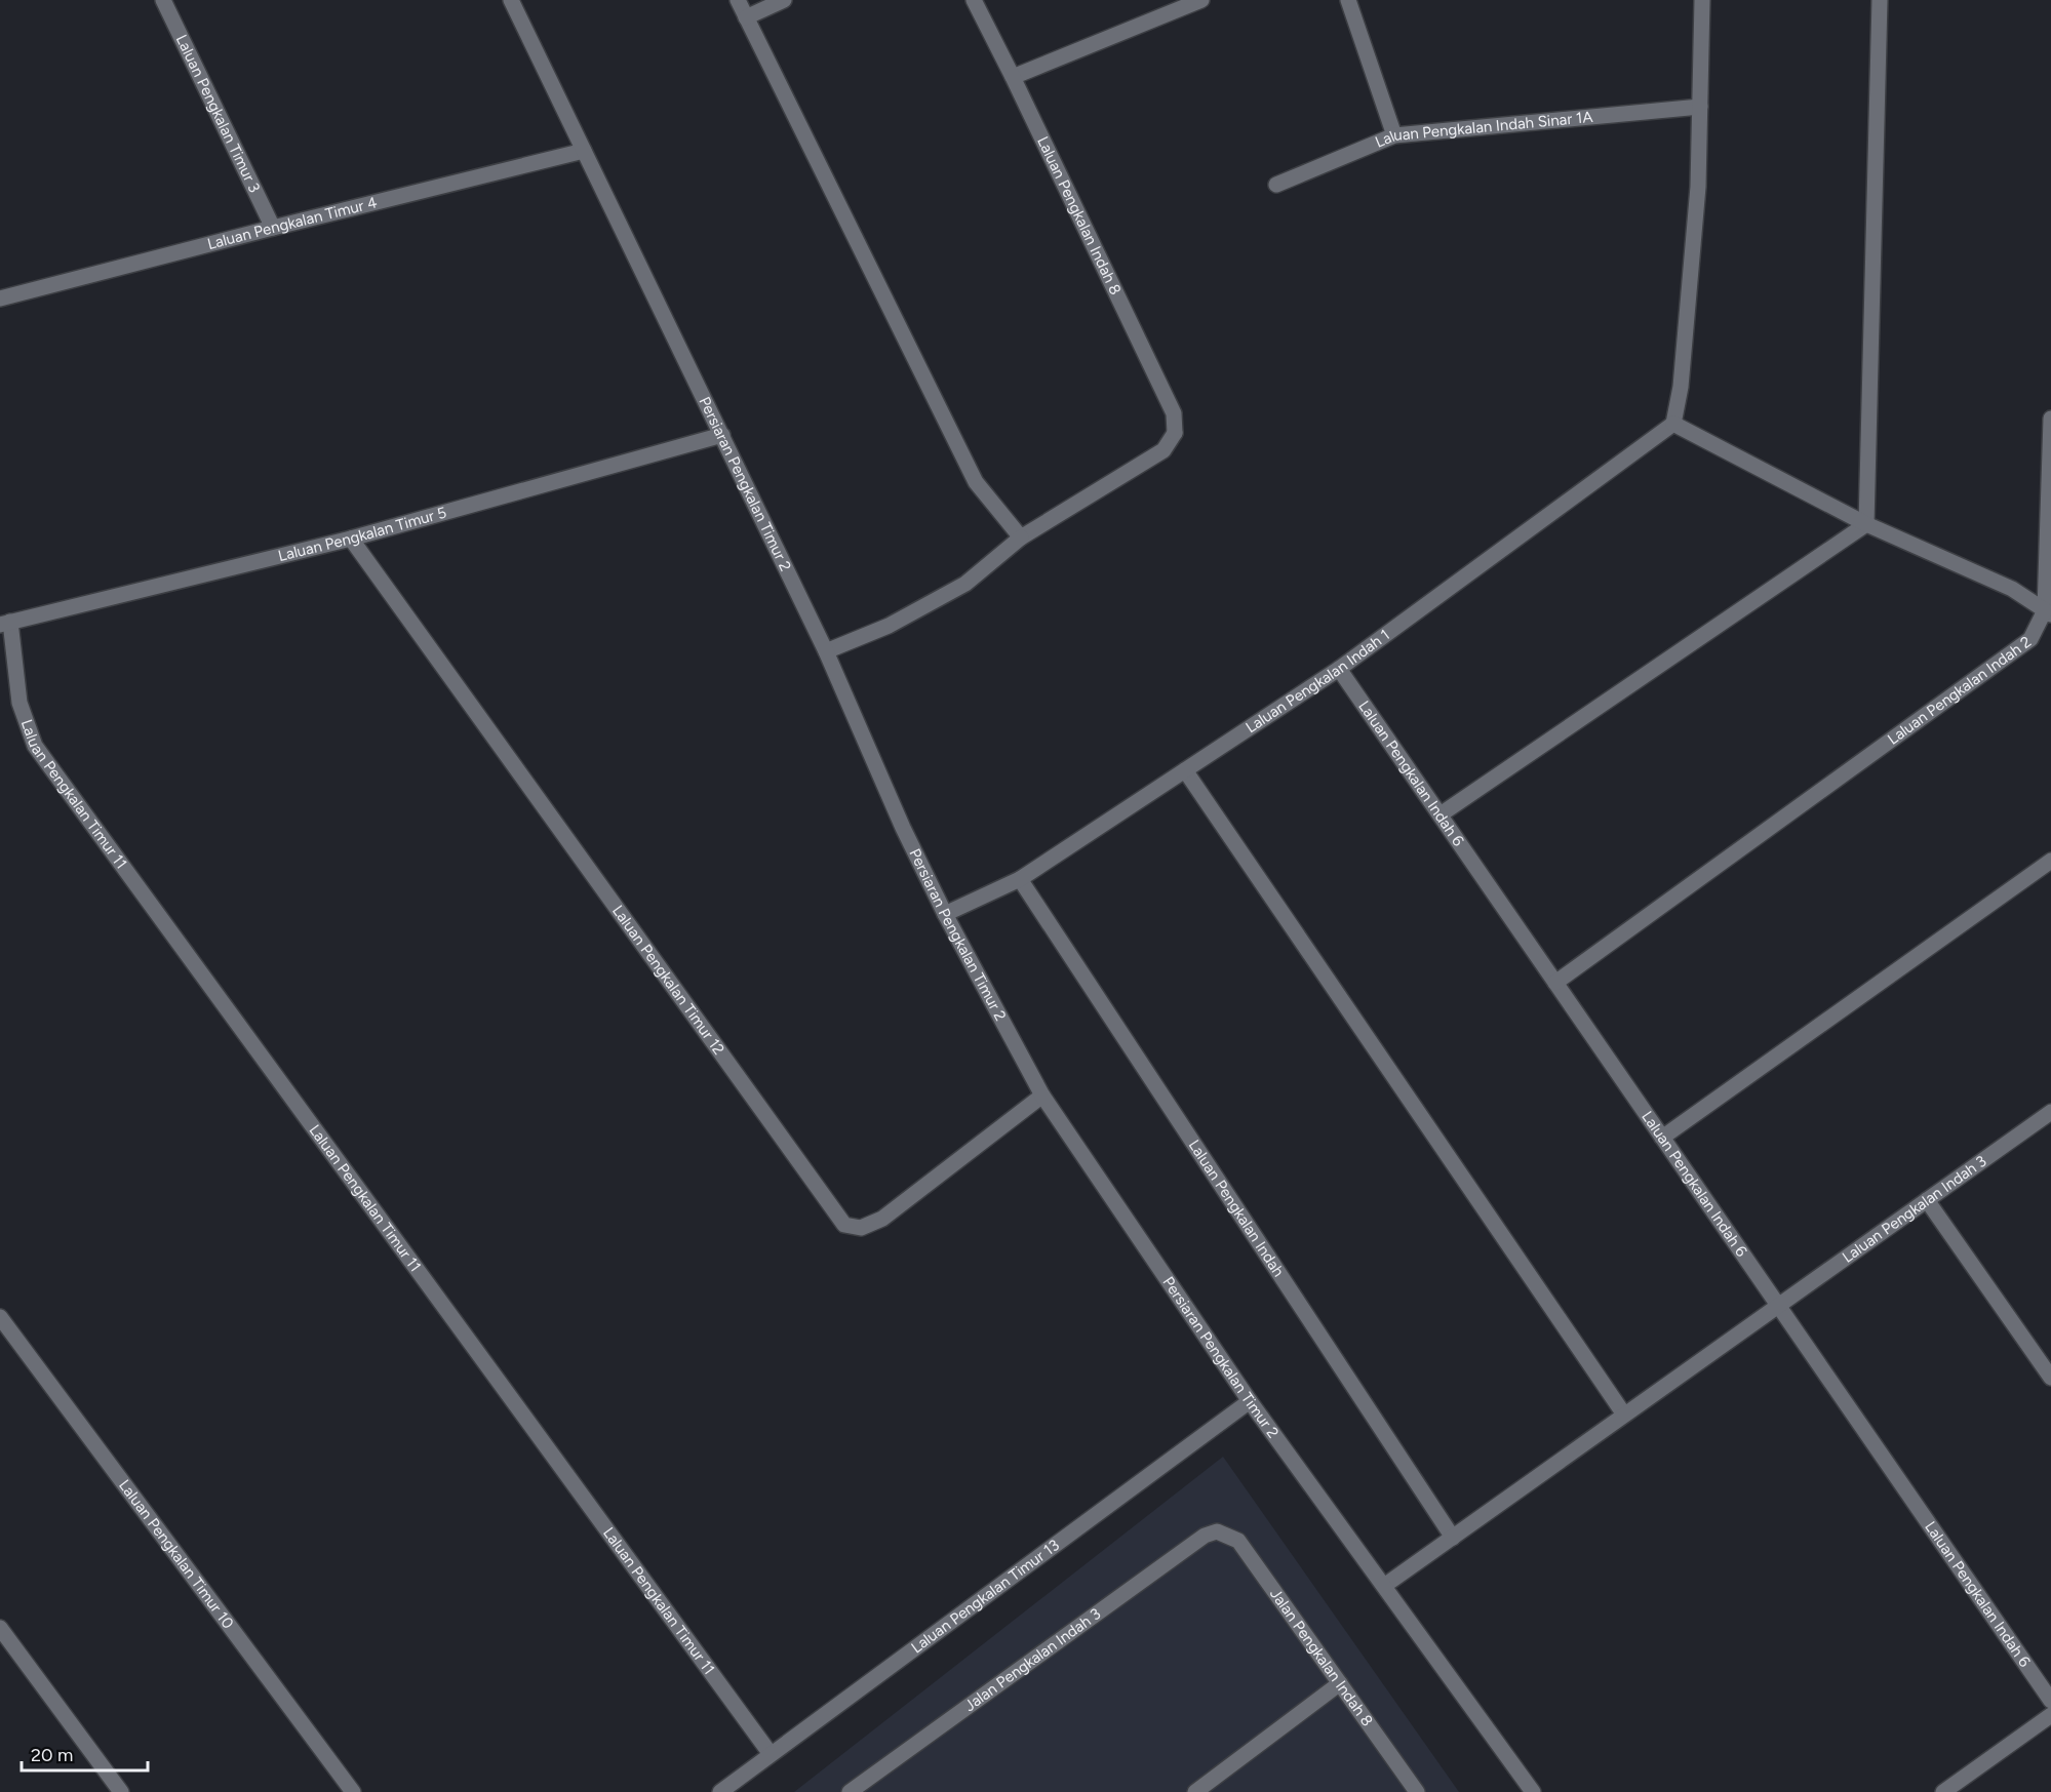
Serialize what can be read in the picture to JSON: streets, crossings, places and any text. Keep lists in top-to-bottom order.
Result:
{
  "streets": {
    "street": [
      "Laluan Pengkalan Timur 3",
      "Laluan Pengkalan Indah Sinar 1A",
      "Laluan Pengkalan Indah 8",
      "Laluan Pengkalan Timur 4",
      "Persiaran Pengkalan Timur 2",
      "Laluan Pengkalan Timur 5",
      "Laluan Pengkalan Indah 1",
      "Laluan Pengkalan Indah 2",
      "Laluan Pengkalan Indah 6",
      "Laluan Pengkalan Timur 11",
      "Laluan Pengkalan Timur 12",
      "Laluan Pengkalan Indah",
      "Laluan Pengkalan Indah 3",
      "Laluan Pengkalan Timur 10",
      "Laluan Pengkalan Timur 13",
      "Jalan Pengkalan Indah 8",
      "Jalan Pengkalan Indah 3"
    ]
  },
  "crossings": [
    ["Laluan Pengkalan Timur 3", "Laluan Pengkalan Timur 4"],
    ["Laluan Pengkalan Timur 4", "Persiaran Pengkalan Timur 2"],
    ["Persiaran Pengkalan Timur 2", "Laluan Pengkalan Timur 5"],
    ["Persiaran Pengkalan Timur 2", "Laluan Pengkalan Indah 1"],
    ["Persiaran Pengkalan Timur 2", "Laluan Pengkalan Timur 12"],
    ["Persiaran Pengkalan Timur 2", "Laluan Pengkalan Indah 3"],
    ["Persiaran Pengkalan Timur 2", "Laluan Pengkalan Timur 13"],
    ["Laluan Pengkalan Timur 5", "Laluan Pengkalan Timur 11"],
    ["Laluan Pengkalan Timur 5", "Laluan Pengkalan Timur 12"],
    ["Laluan Pengkalan Indah 1", "Laluan Pengkalan Indah 6"],
    ["Laluan Pengkalan Indah 1", "Laluan Pengkalan Indah"],
    ["Laluan Pengkalan Indah 2", "Laluan Pengkalan Indah 6"],
    ["Laluan Pengkalan Indah 6", "Laluan Pengkalan Indah 3"],
    ["Laluan Pengkalan Timur 11", "Laluan Pengkalan Timur 13"],
    ["Laluan Pengkalan Indah", "Laluan Pengkalan Indah 3"],
    ["Jalan Pengkalan Indah 8", "Jalan Pengkalan Indah 3"]
  ],
  "scale_bar": "20 m"
}
